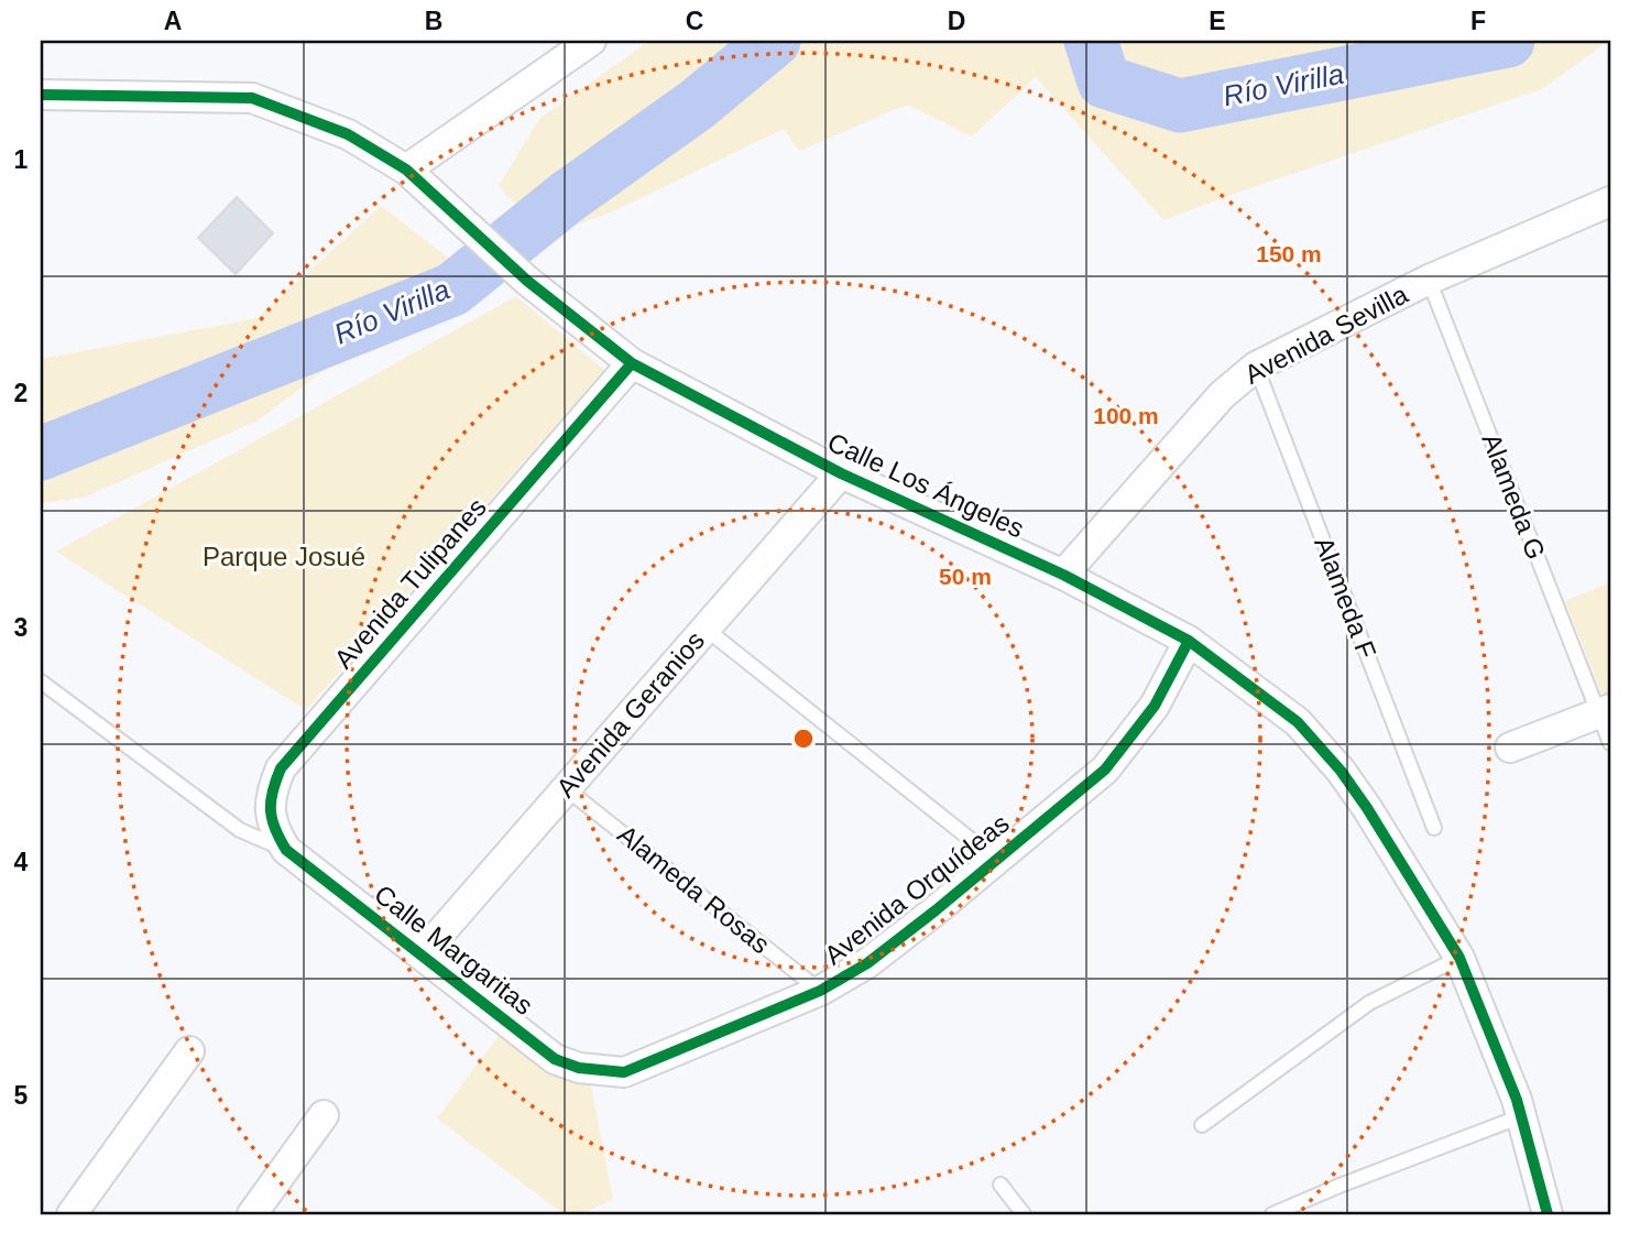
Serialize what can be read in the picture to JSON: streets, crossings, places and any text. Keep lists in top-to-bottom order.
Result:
{
  "streets": {
    "street": [
      "Avenida Sevilla",
      "Calle Los Ángeles",
      "Avenida Tulipanes",
      "Avenida Geranios",
      "Avenida Orquídeas",
      "Calle Margaritas"
    ],
    "lane": ["Alameda G", "Alameda F", "Alameda Rosas"]
  },
  "crossings": [
    ["Avenida Sevilla", "Calle Los Ángeles"],
    ["Avenida Sevilla", "Alameda G"],
    ["Avenida Sevilla", "Alameda F"],
    ["Calle Los Ángeles", "Avenida Tulipanes"],
    ["Calle Los Ángeles", "Avenida Geranios"],
    ["Calle Los Ángeles", "Avenida Orquídeas"],
    ["Avenida Tulipanes", "Calle Margaritas"],
    ["Avenida Geranios", "Alameda Rosas"],
    ["Avenida Geranios", "Calle Margaritas"],
    ["Alameda Rosas", "Avenida Orquídeas"],
    ["Avenida Orquídeas", "Calle Margaritas"]
  ],
  "water": ["Río Virilla"],
  "parks": ["Parque Josué"],
  "grid": {
    "columns": [
      "A",
      "B",
      "C",
      "D",
      "E",
      "F"
    ],
    "rows": [
      "1",
      "2",
      "3",
      "4",
      "5"
    ]
  },
  "rings": ["150 m", "100 m", "50 m"]
}
